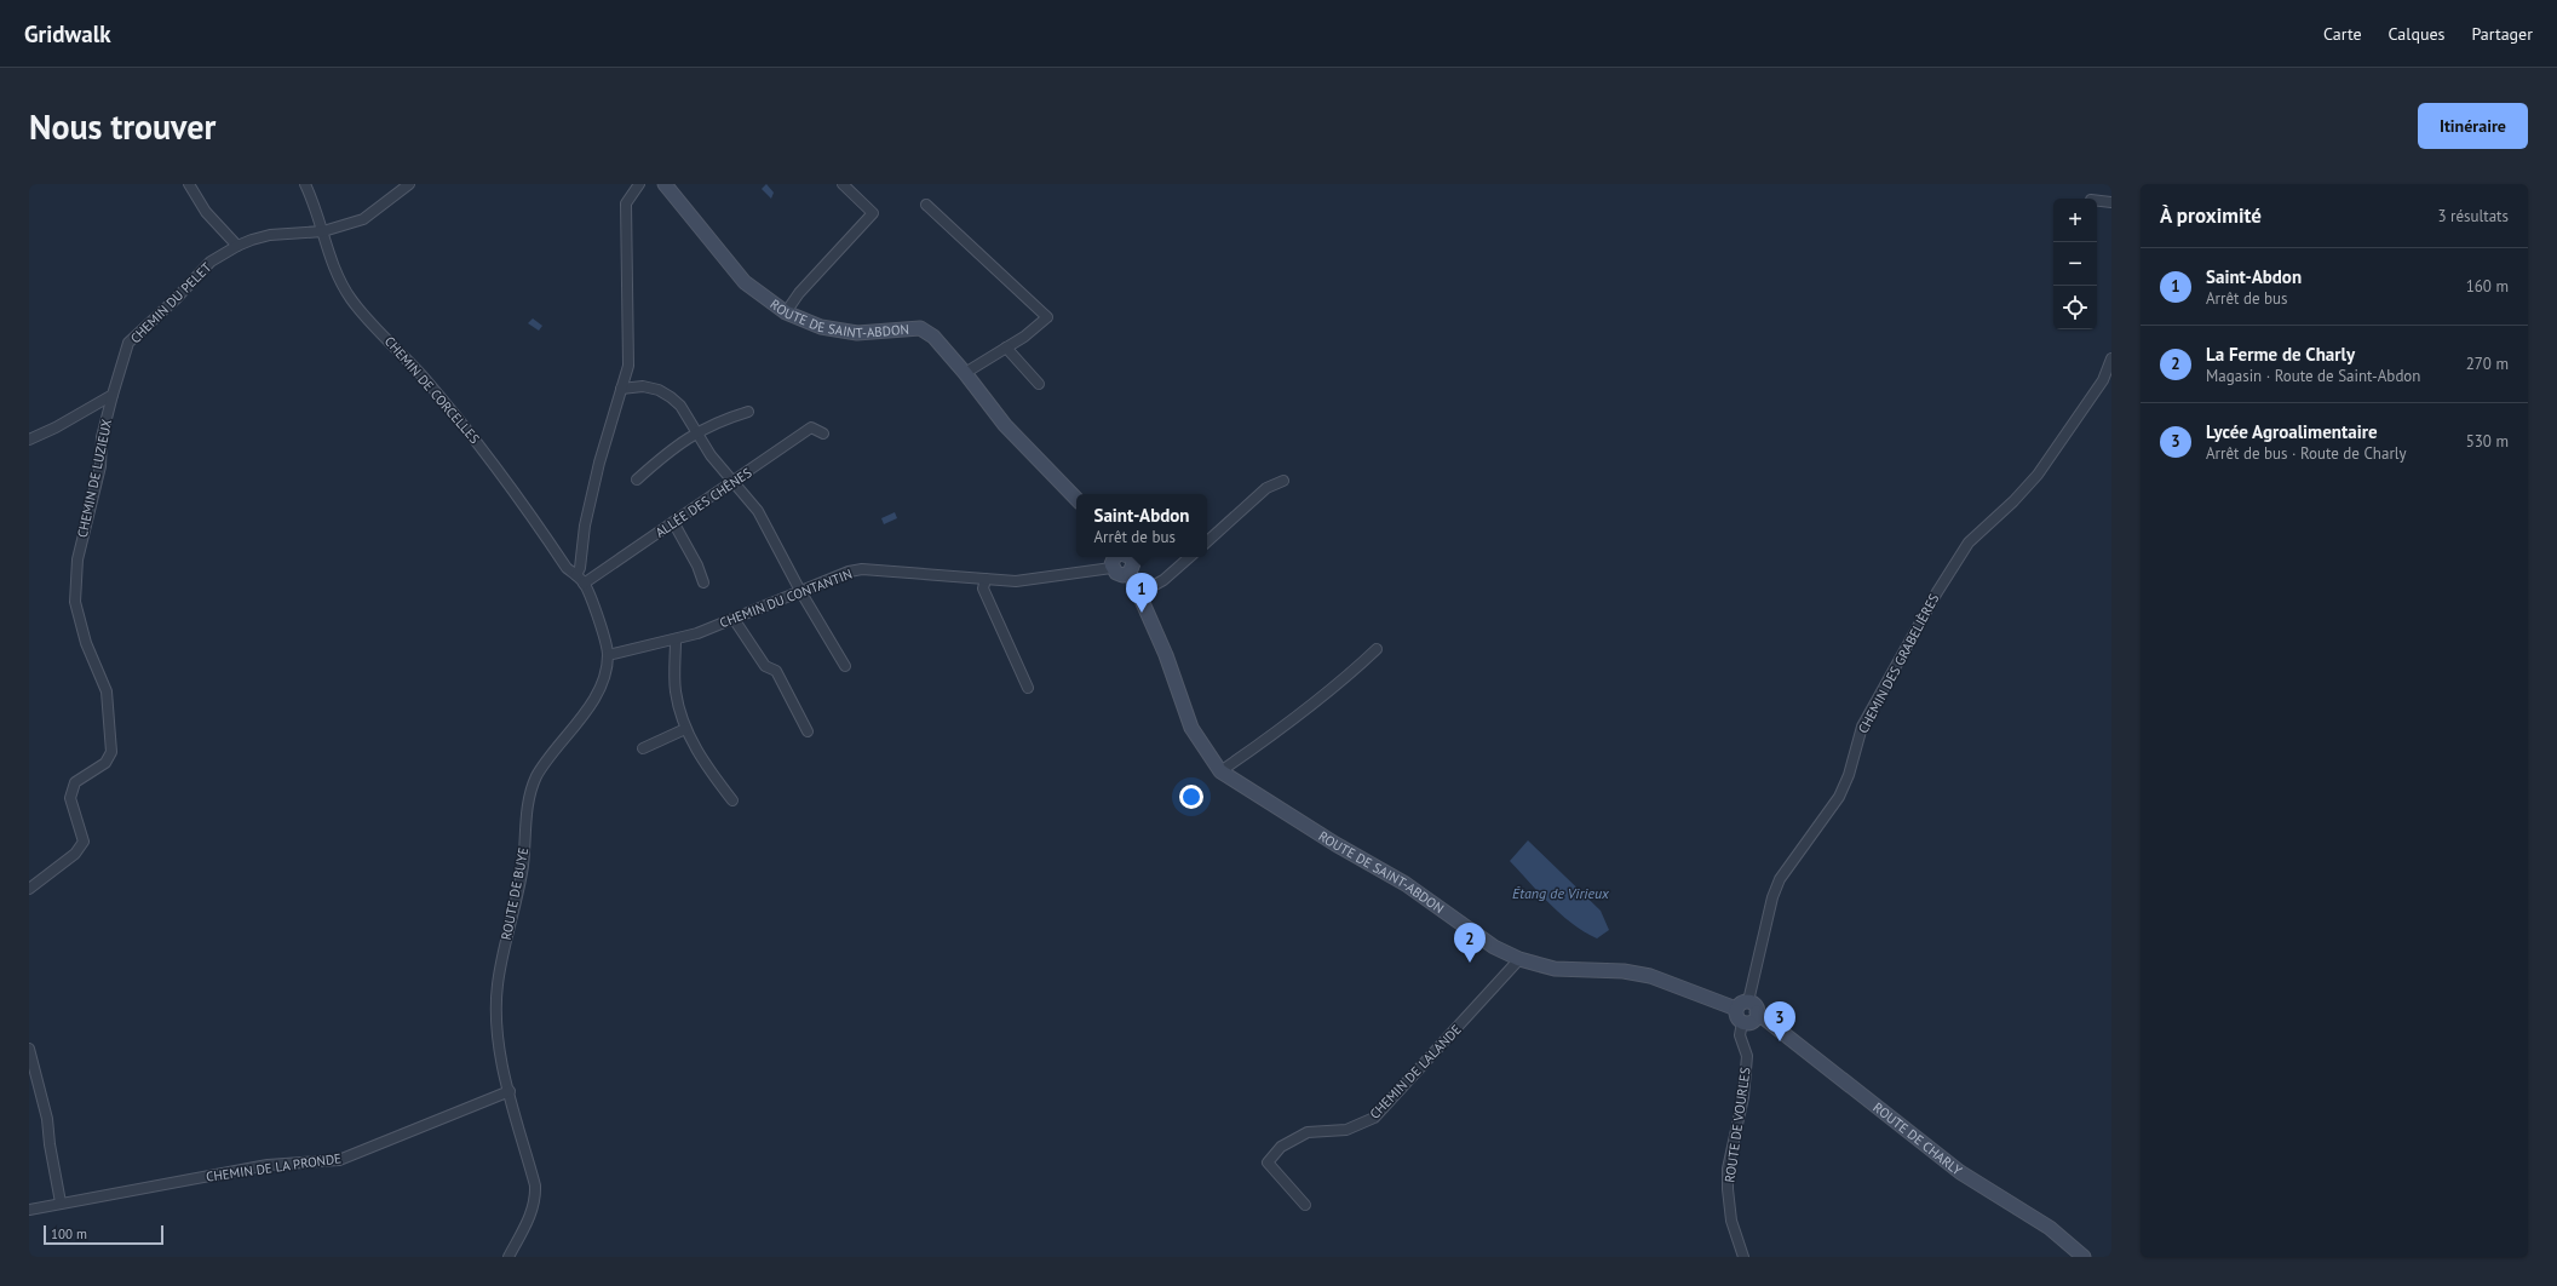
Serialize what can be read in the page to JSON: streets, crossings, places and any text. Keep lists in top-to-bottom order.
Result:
{
  "streets": {
    "main road": ["ROUTE DE SAINT-ABDON", "ROUTE DE CHARLY"],
    "street": [
      "CHEMIN DU PELET",
      "CHEMIN DE CORCELLES",
      "CHEMIN DE LUZIEUX",
      "ALLÉE DES CHÊNES",
      "CHEMIN DU CONTANTIN",
      "CHEMIN DES GRABELIÈRES",
      "ROUTE DE BUYE",
      "CHEMIN DE LALANDE",
      "ROUTE DE VOURLES",
      "CHEMIN DE LA PRONDE"
    ]
  },
  "crossings": [
    ["CHEMIN DU PELET", "CHEMIN DE CORCELLES"],
    ["CHEMIN DU PELET", "CHEMIN DE LUZIEUX"],
    ["ROUTE DE SAINT-ABDON", "CHEMIN DES GRABELIÈRES"],
    ["ROUTE DE SAINT-ABDON", "CHEMIN DE LALANDE"],
    ["ROUTE DE SAINT-ABDON", "ROUTE DE VOURLES"],
    ["ROUTE DE SAINT-ABDON", "ROUTE DE CHARLY"],
    ["CHEMIN DE CORCELLES", "ALLÉE DES CHÊNES"],
    ["CHEMIN DU CONTANTIN", "ROUTE DE BUYE"],
    ["CHEMIN DES GRABELIÈRES", "ROUTE DE VOURLES"],
    ["CHEMIN DES GRABELIÈRES", "ROUTE DE CHARLY"],
    ["ROUTE DE BUYE", "CHEMIN DE LA PRONDE"],
    ["ROUTE DE VOURLES", "ROUTE DE CHARLY"]
  ],
  "water": ["Étang de Virieux"],
  "scale_bar": "100 m",
  "page": {
    "header": "Gridwalk",
    "nav": ["Carte", "Calques", "Partager"],
    "buttons": "Itinéraire",
    "title": "Nous trouver",
    "heading": ["À proximité", "3 résultats"],
    "map_buttons": ["+", "−"],
    "list": [
      {
        "mark": "1",
        "name": "Saint-Abdon",
        "note": "Arrêt de bus",
        "value": "160 m"
      },
      {
        "mark": "2",
        "name": "La Ferme de Charly",
        "note": "Magasin · Route de Saint-Abdon",
        "value": "270 m"
      },
      {
        "mark": "3",
        "name": "Lycée Agroalimentaire",
        "note": "Arrêt de bus · Route de Charly",
        "value": "530 m"
      }
    ],
    "popup": ["Saint-Abdon", "Arrêt de bus"],
    "pins": ["1", "2", "3"],
    "scale": "100 m"
  }
}
